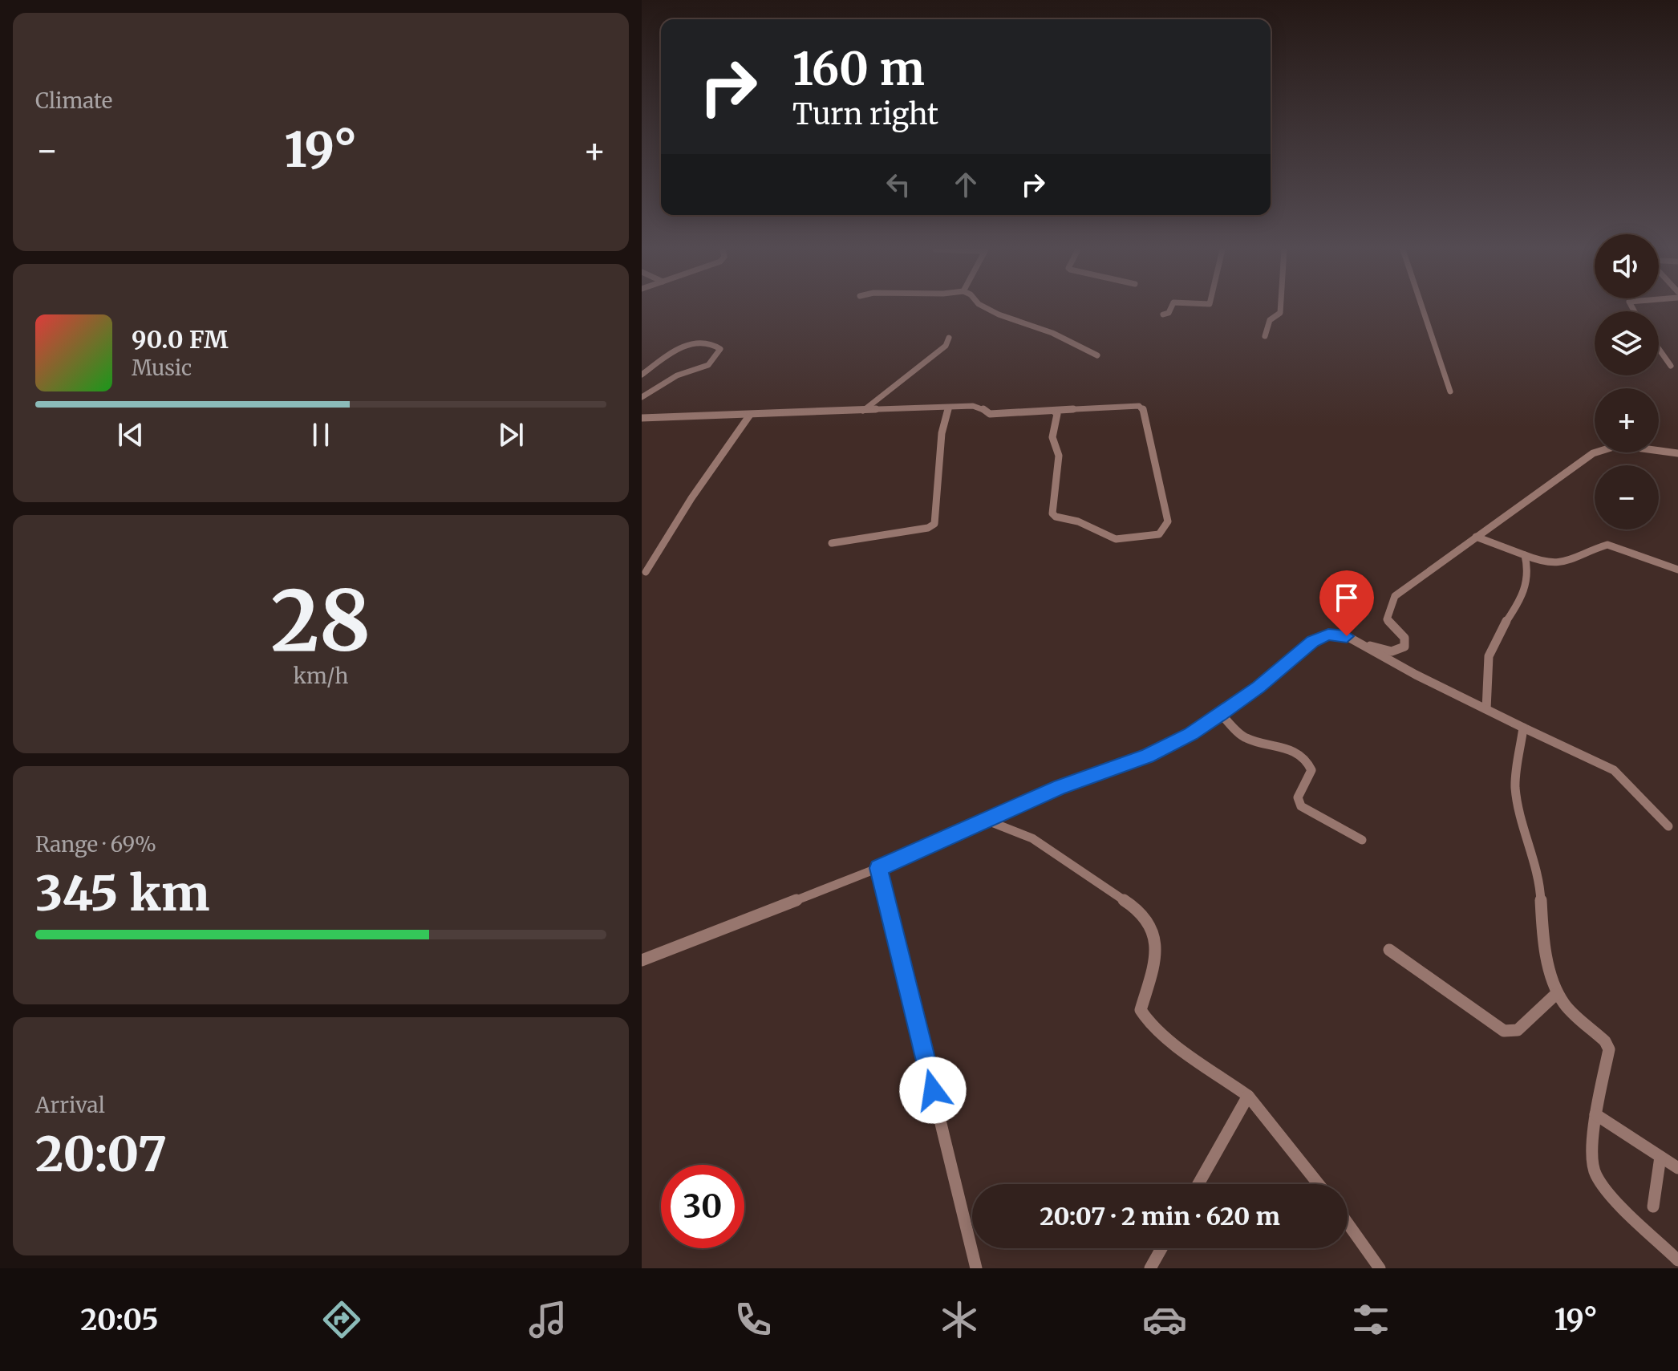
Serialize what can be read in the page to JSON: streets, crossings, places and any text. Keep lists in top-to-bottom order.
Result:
{
  "page": {
    "tile": [
      "Climate",
      ["28", "km/h"],
      ["Range · 69%", "345 km"],
      ["Arrival", "20:07"]
    ],
    "turn": ["160 m", "Turn right"],
    "heat": ["−", "19°", "+"],
    "map_buttons": ["+", "−"],
    "song": ["90.0 FM", "Music"],
    "limit": "30",
    "trip": "20:07 · 2 min · 620 m",
    "tabs": ["20:05", "19°"]
  }
}
